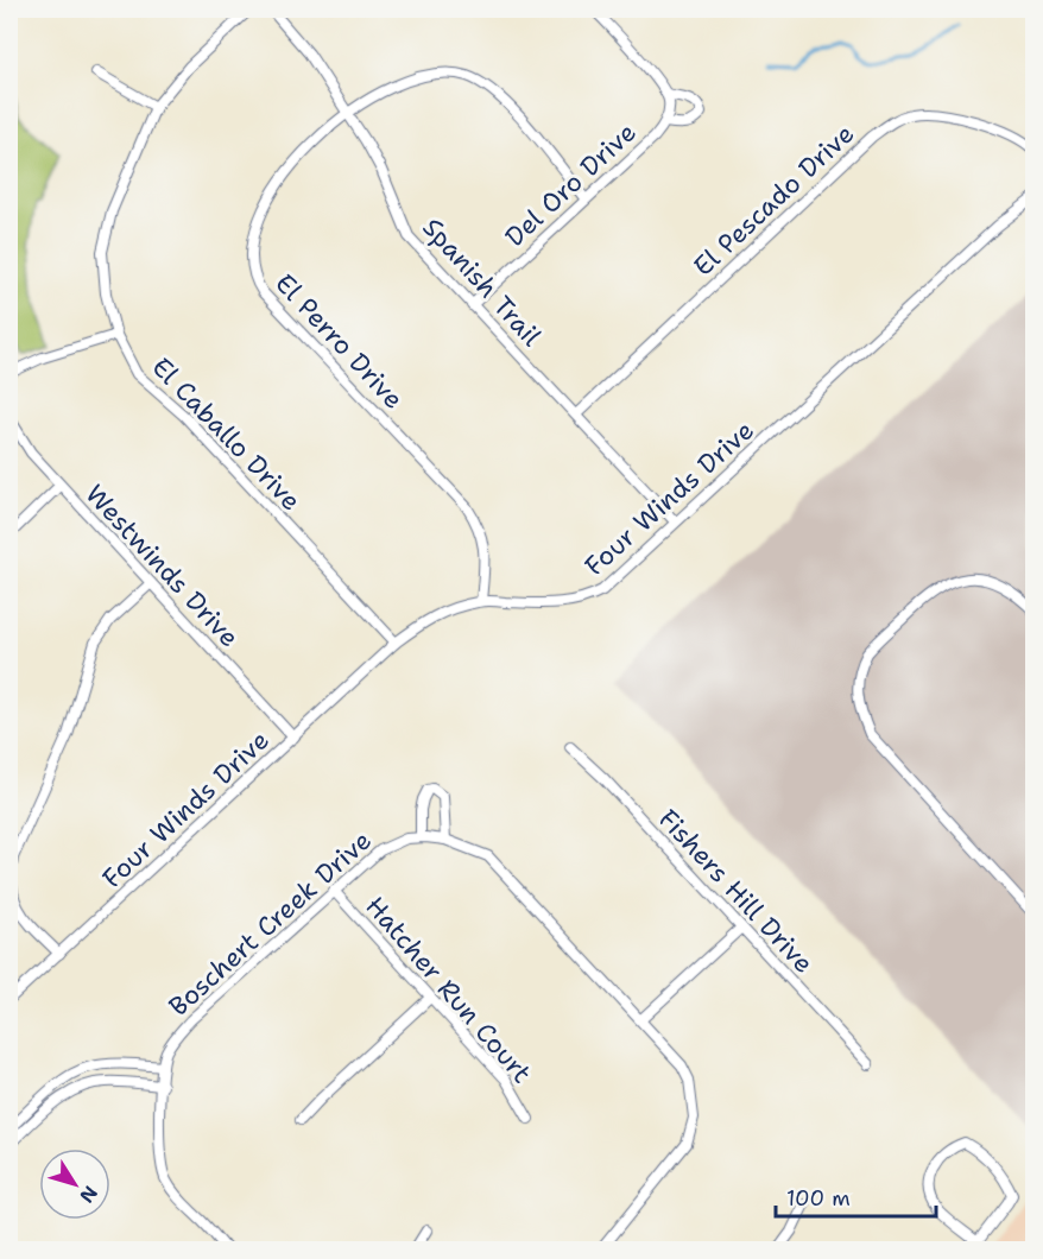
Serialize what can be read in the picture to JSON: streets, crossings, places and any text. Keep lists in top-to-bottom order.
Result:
{
  "streets": {
    "street": [
      "Del Oro Drive",
      "El Pescado Drive",
      "Spanish Trail",
      "El Perro Drive",
      "El Caballo Drive",
      "Four Winds Drive",
      "Westwinds Drive",
      "Fishers Hill Drive",
      "Boschert Creek Drive",
      "Hatcher Run Court"
    ]
  },
  "crossings": [
    ["Del Oro Drive", "Spanish Trail"],
    ["Del Oro Drive", "El Perro Drive"],
    ["El Pescado Drive", "Spanish Trail"],
    ["Spanish Trail", "El Perro Drive"],
    ["Spanish Trail", "Four Winds Drive"],
    ["El Perro Drive", "Four Winds Drive"],
    ["El Caballo Drive", "Four Winds Drive"],
    ["Four Winds Drive", "Westwinds Drive"],
    ["Boschert Creek Drive", "Hatcher Run Court"]
  ],
  "scale_bar": "100 m",
  "north": "bottom right"
}
